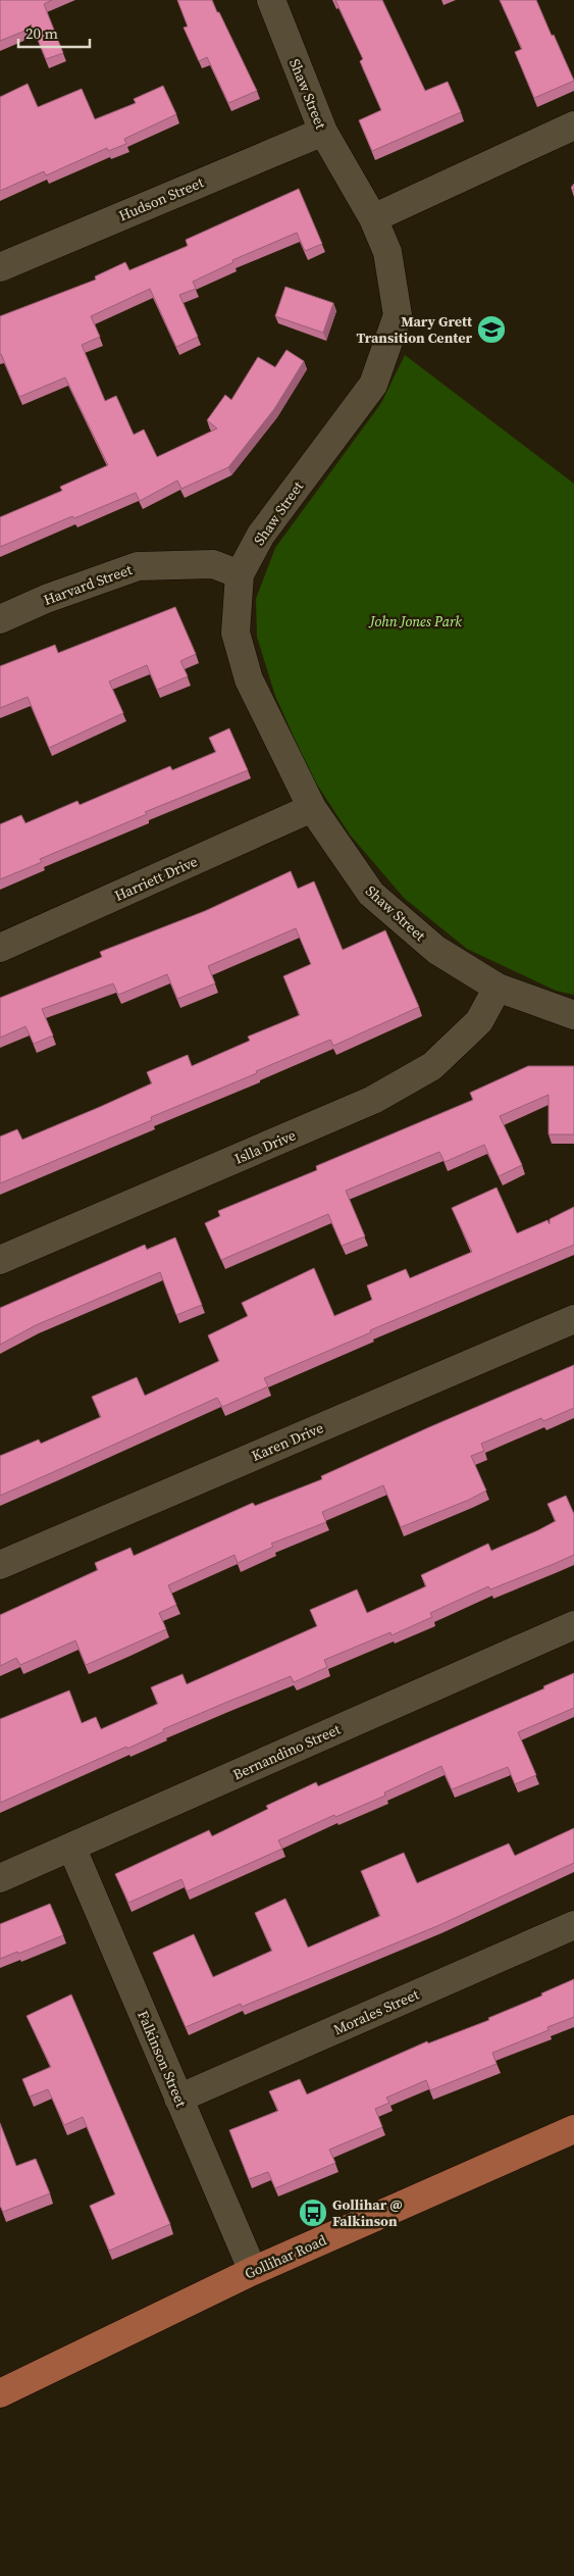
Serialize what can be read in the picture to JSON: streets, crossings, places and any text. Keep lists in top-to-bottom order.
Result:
{
  "streets": {
    "main road": ["Gollihar Road"],
    "street": [
      "Shaw Street",
      "Hudson Street",
      "Harvard Street",
      "Harriett Drive",
      "Islla Drive",
      "Karen Drive",
      "Bernandino Street",
      "Morales Street",
      "Falkinson Street"
    ]
  },
  "crossings": [
    ["Shaw Street", "Hudson Street"],
    ["Shaw Street", "Harvard Street"],
    ["Shaw Street", "Harriett Drive"],
    ["Shaw Street", "Islla Drive"],
    ["Bernandino Street", "Falkinson Street"],
    ["Morales Street", "Falkinson Street"],
    ["Falkinson Street", "Gollihar Road"]
  ],
  "parks": ["John Jones Park"],
  "places": {
    "school or university": ["Mary Grett Transition Center"],
    "bus stop": ["Gollihar @ Falkinson"]
  },
  "scale_bar": "20 m"
}
